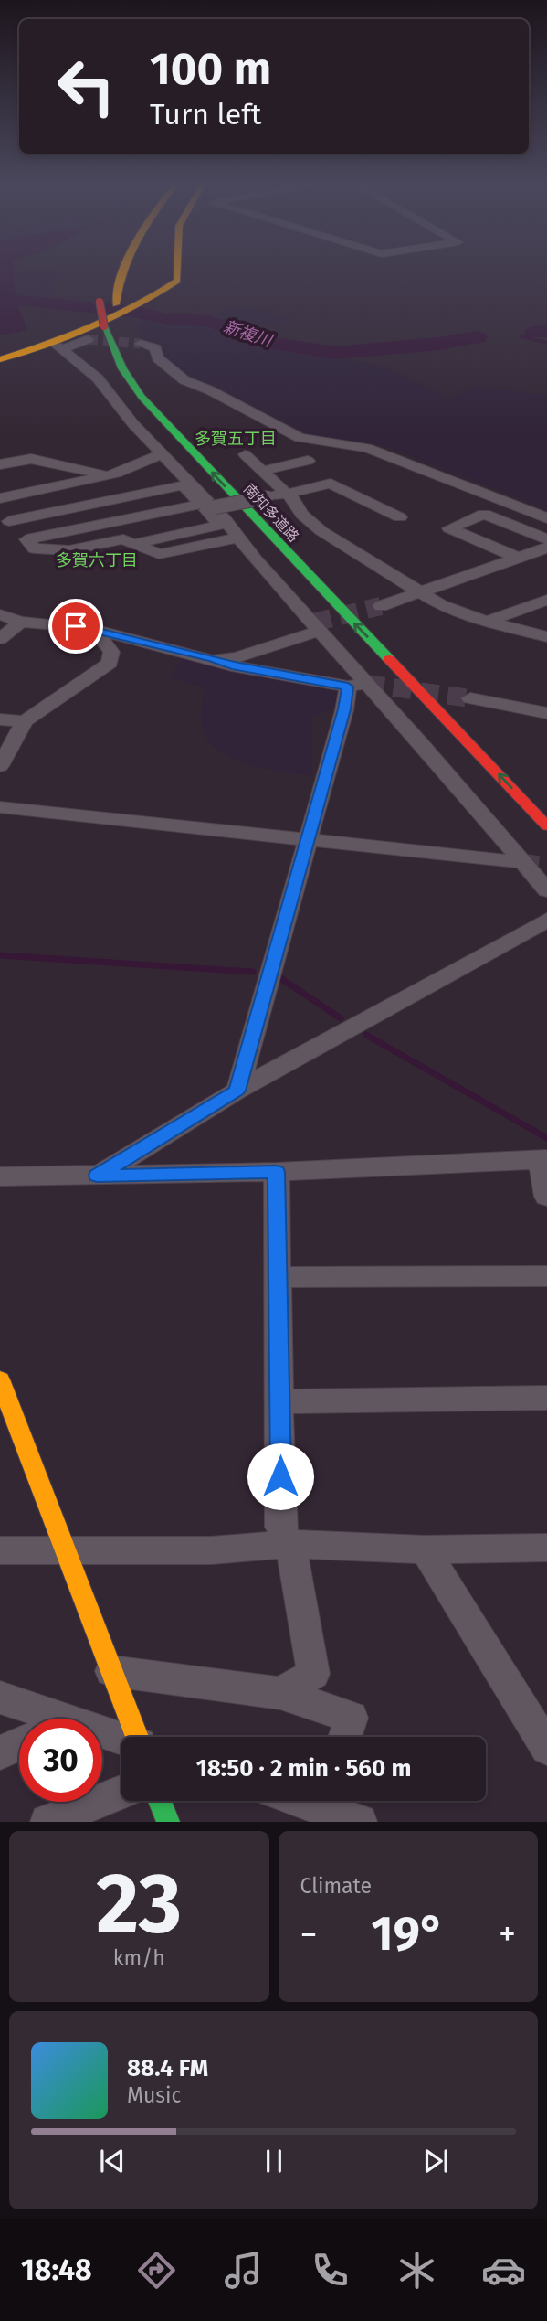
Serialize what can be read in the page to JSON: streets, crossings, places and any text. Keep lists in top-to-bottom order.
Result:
{
  "streets": {
    "main road": ["南知多道路"]
  },
  "districts": ["多賀五丁目", "多賀六丁目"],
  "water": ["新複川"],
  "page": {
    "turn": ["100 m", "Turn left"],
    "limit": "30",
    "trip": "18:50 · 2 min · 560 m",
    "tile": [
      ["23", "km/h"],
      "Climate"
    ],
    "heat": ["−", "19°", "+"],
    "song": ["88.4 FM", "Music"],
    "tabs": "18:48"
  }
}
